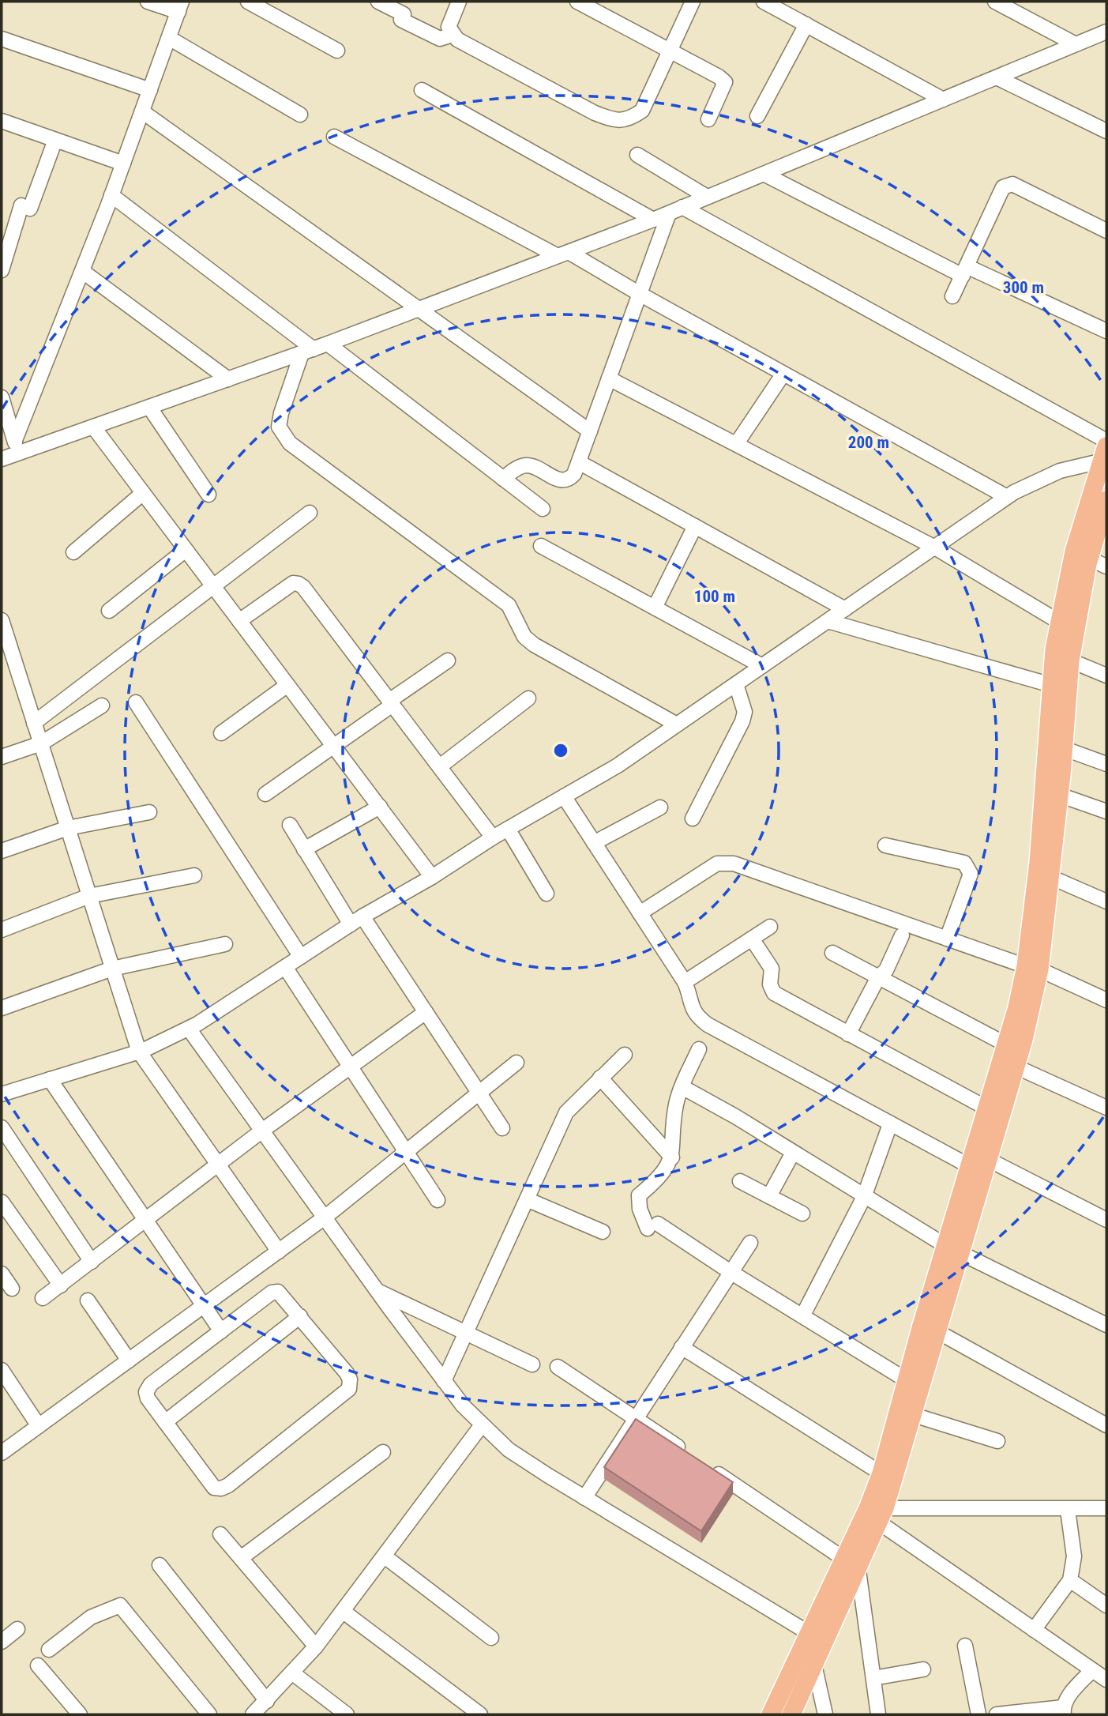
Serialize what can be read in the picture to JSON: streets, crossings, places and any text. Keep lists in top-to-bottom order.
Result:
{
  "rings": ["300 m", "200 m", "100 m"]
}
